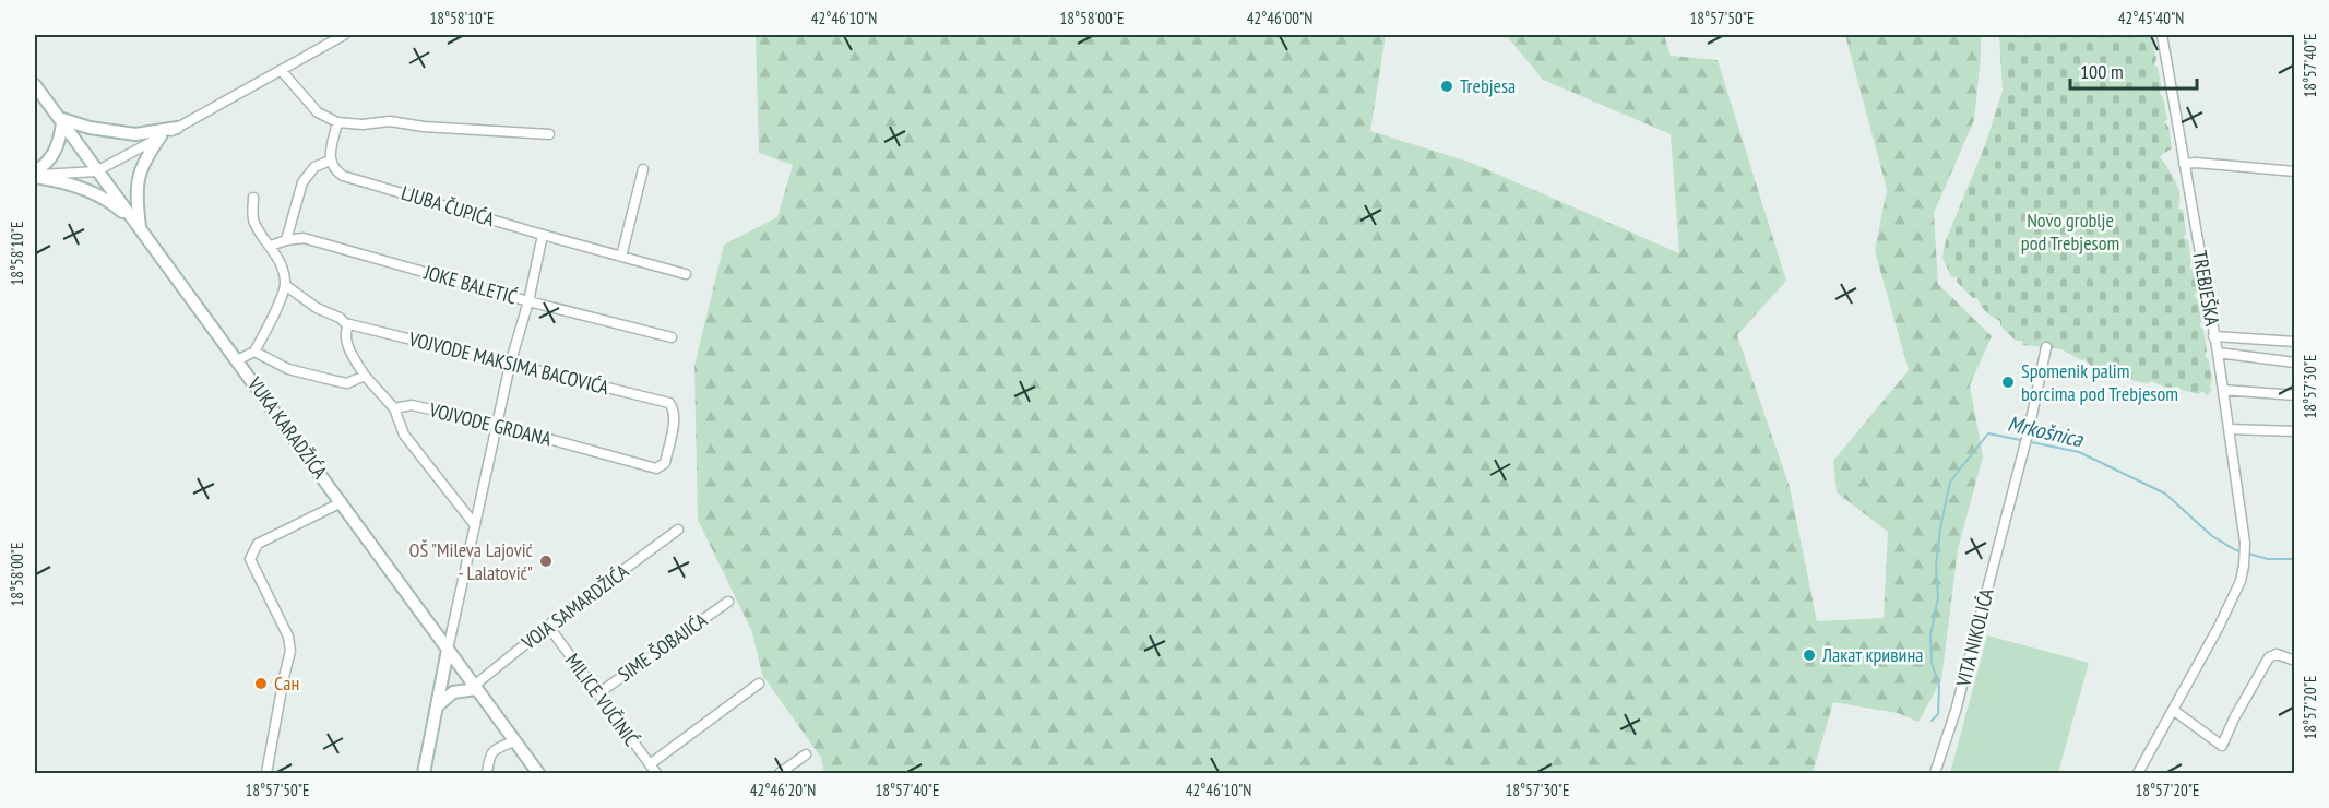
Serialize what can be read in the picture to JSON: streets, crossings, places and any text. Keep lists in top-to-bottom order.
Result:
{
  "streets": {
    "street": [
      "LJUBA ČUPIĆA",
      "JOKE BALETIĆ",
      "TREBJEŠKA",
      "VOJVODE MAKSIMA BACOVIĆA",
      "VOJVODE GRDANA",
      "VUKA KARADŽIĆA",
      "VOJA SAMARDŽIĆA",
      "VITA NIKOLIĆA",
      "SIME ŠOBAJIĆA",
      "MILICE VUČINIĆ"
    ]
  },
  "crossings": [
    ["VOJVODE MAKSIMA BACOVIĆA", "VOJVODE GRDANA"],
    ["VUKA KARADŽIĆA", "VOJA SAMARDŽIĆA"],
    ["VOJA SAMARDŽIĆA", "MILICE VUČINIĆ"],
    ["SIME ŠOBAJIĆA", "MILICE VUČINIĆ"]
  ],
  "water": ["Mrkošnica"],
  "parks": ["Novo groblje pod Trebjesom"],
  "places": [
    "Trebjesa",
    "Spomenik palim borcima pod Trebjesom",
    "OŠ \"Mileva Lajović - Lalatović\"",
    "Лакат кривина",
    "Сан"
  ],
  "scale_bar": "100 m",
  "coordinates": [
    "18°58'10\"E",
    "42°46'10\"N",
    "18°58'00\"E",
    "42°46'00\"N",
    "18°57'50\"E",
    "42°45'40\"N",
    "18°57'40\"E",
    "18°57'30\"E",
    "18°57'20\"E",
    "42°46'20\"N"
  ]
}
